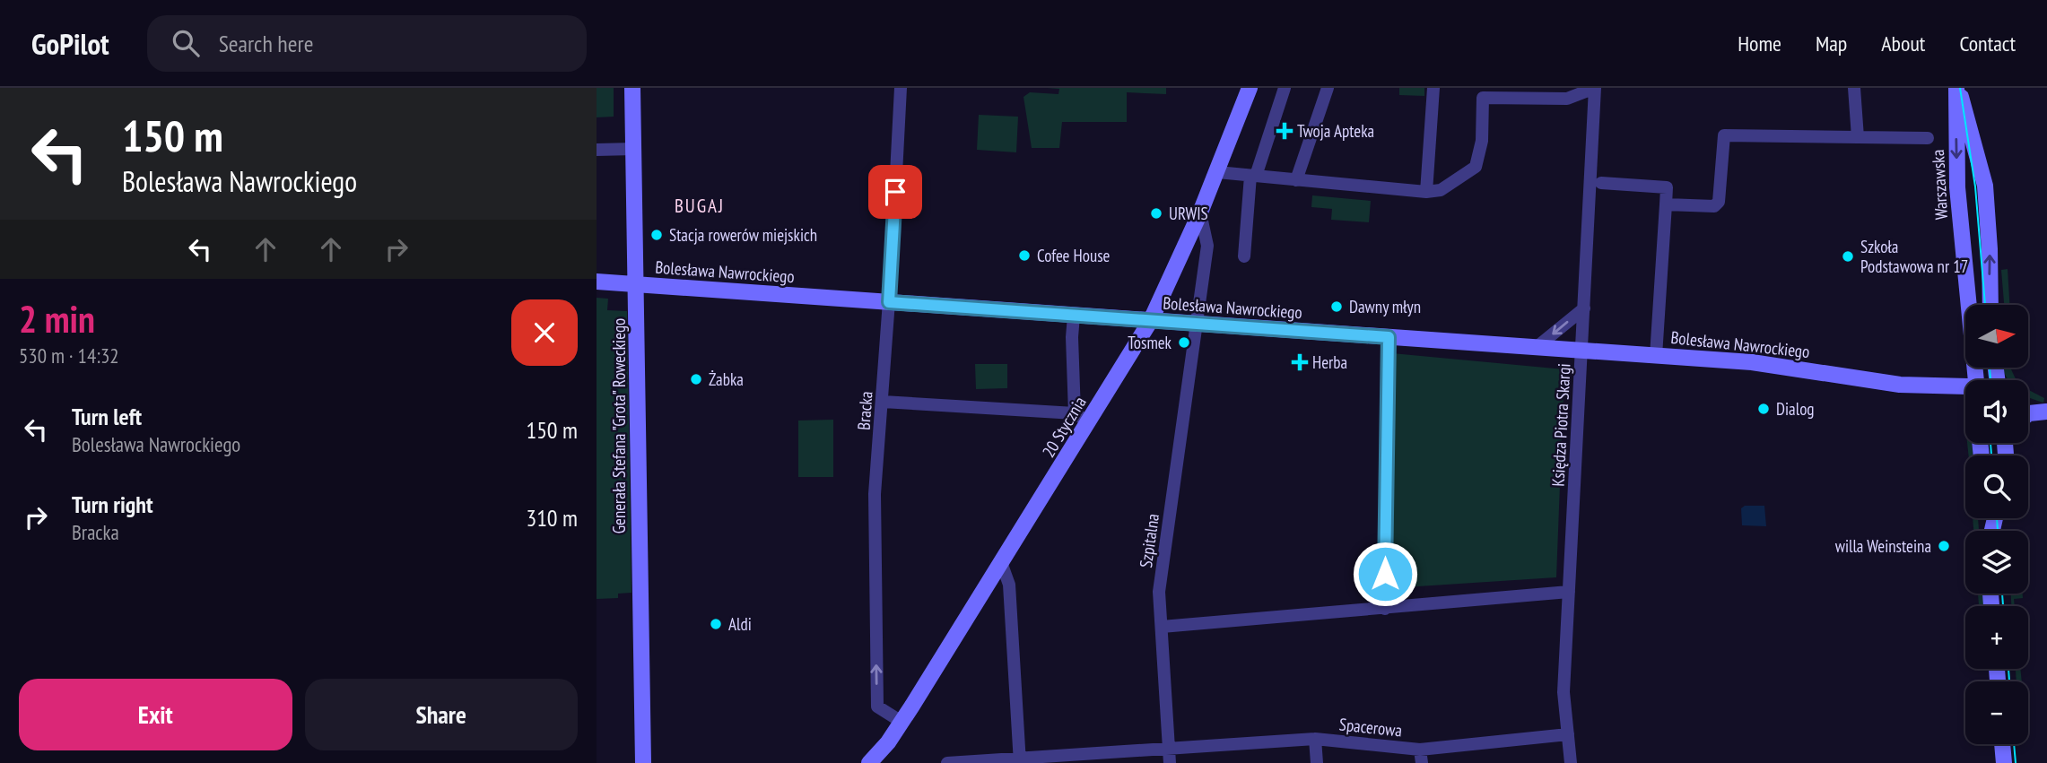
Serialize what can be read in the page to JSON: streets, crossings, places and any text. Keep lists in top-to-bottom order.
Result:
{
  "streets": {
    "street": [
      "Warszawska",
      "Bolesława Nawrockiego",
      "Bracka",
      "Księdza Piotra Skargi",
      "Generała Stefana \"Grota\" Roweckiego",
      "20 Stycznia",
      "Szpitalna",
      "Spacerowa"
    ]
  },
  "crossings": [
    ["Bolesława Nawrockiego", "Bracka"],
    ["Bolesława Nawrockiego", "Księdza Piotra Skargi"],
    ["Bolesława Nawrockiego", "Generała Stefana \"Grota\" Roweckiego"],
    ["Bolesława Nawrockiego", "20 Stycznia"],
    ["Bolesława Nawrockiego", "Szpitalna"],
    ["Bracka", "20 Stycznia"],
    ["Księdza Piotra Skargi", "Spacerowa"],
    ["20 Stycznia", "Szpitalna"],
    ["Szpitalna", "Spacerowa"]
  ],
  "one_way": ["Bracka"],
  "districts": ["BUGAJ"],
  "places": {
    "health": ["Twoja Apteka", "Herba"],
    "other": [
      "URWIS",
      "Stacja rowerów miejskich",
      "Cofee House",
      "Szkoła Podstawowa nr 17",
      "Dawny młyn",
      "Tosmek",
      "Żabka",
      "Dialog",
      "willa Weinsteina",
      "Aldi"
    ]
  },
  "north": "right",
  "page": {
    "header": "GoPilot",
    "search": "Search here",
    "nav": [
      "Home",
      "Map",
      "About",
      "Contact"
    ],
    "turn": ["150 m", "Bolesława Nawrockiego"],
    "heading": ["2 min", "530 m · 14:32"],
    "map_buttons": ["+", "−"],
    "list": [
      {
        "name": "Turn left",
        "note": "Bolesława Nawrockiego",
        "value": "150 m"
      },
      {
        "name": "Turn right",
        "note": "Bracka",
        "value": "310 m"
      }
    ],
    "buttons": ["Exit", "Share"]
  }
}
